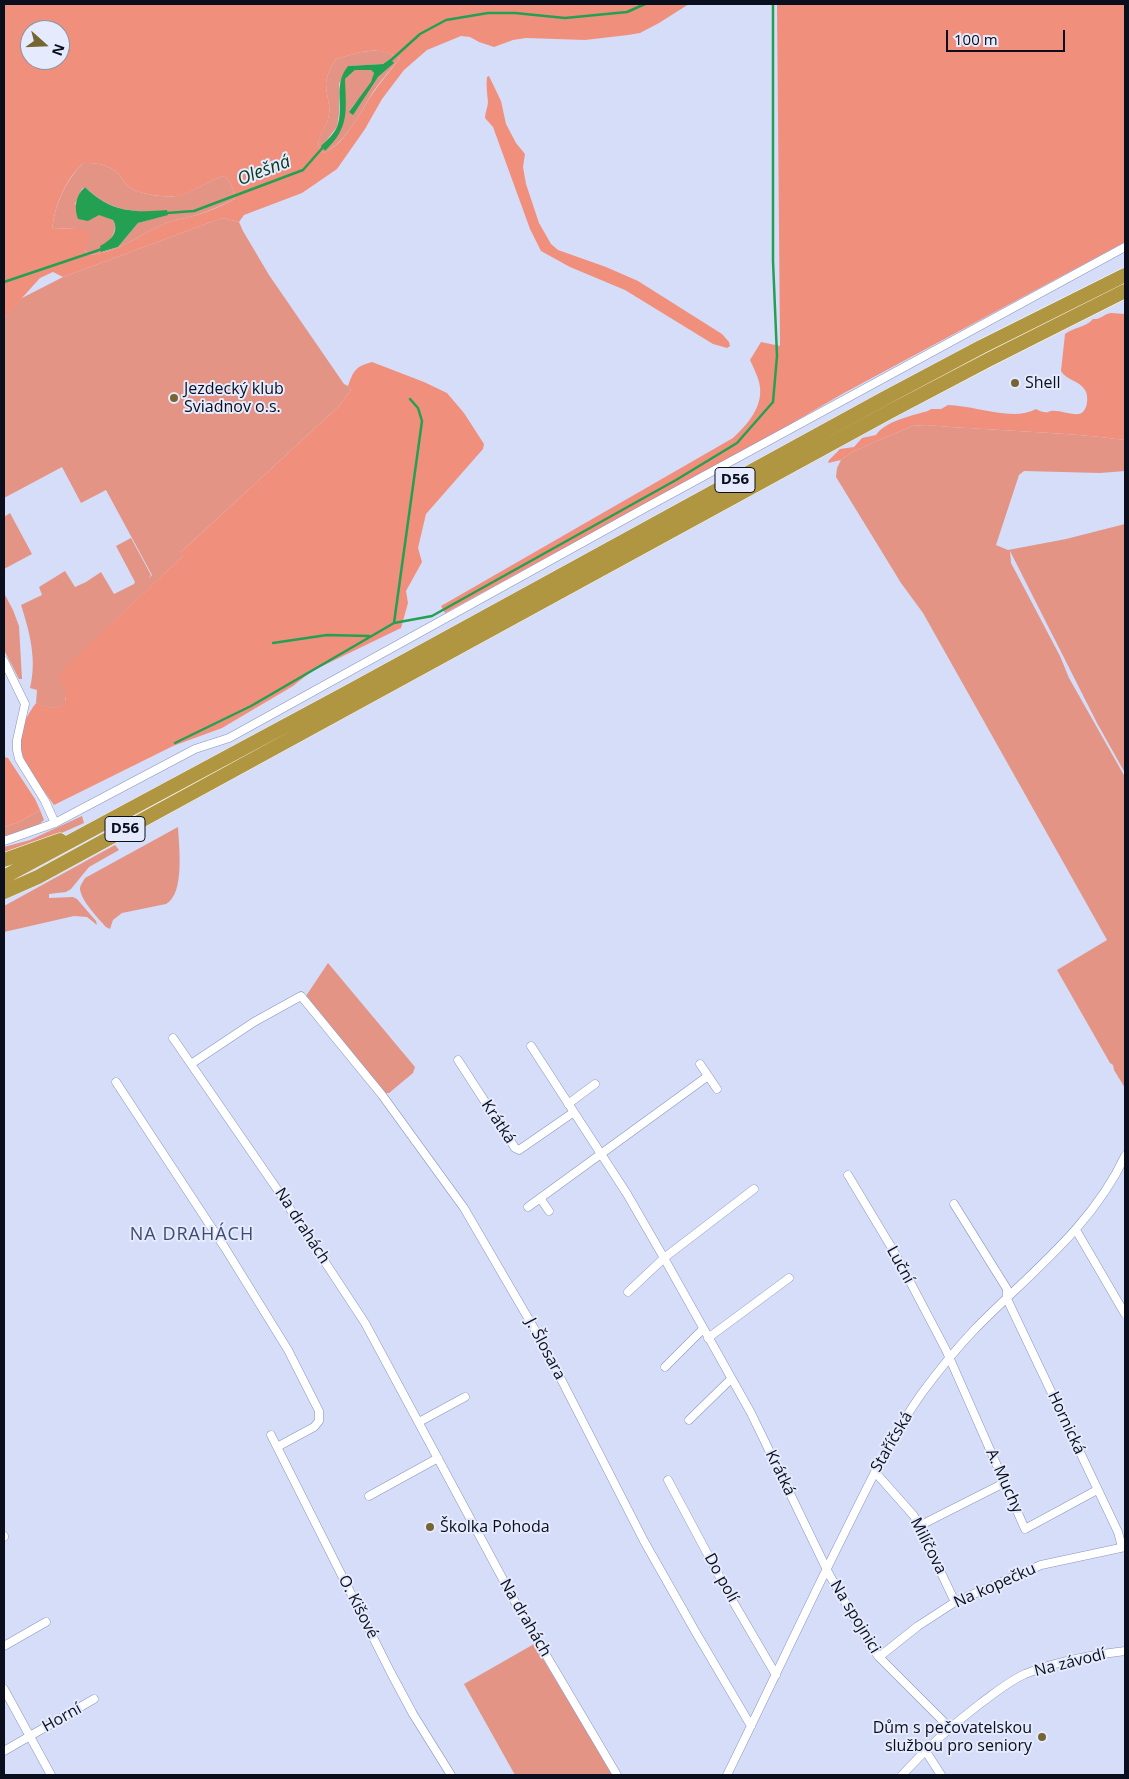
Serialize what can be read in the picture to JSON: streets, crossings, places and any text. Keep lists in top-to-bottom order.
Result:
{
  "streets": {
    "highway": ["D56"],
    "street": [
      "Krátká",
      "Na drahách",
      "Luční",
      "J. Šlosara",
      "Hornická",
      "Staříčská",
      "A. Muchy",
      "Milíčova",
      "Do polí",
      "Na kopečku",
      "O. Kišové",
      "Na spojnici",
      "Na závodí",
      "Horní"
    ]
  },
  "crossings": [
    ["Krátká", "Staříčská"],
    ["Krátká", "Na spojnici"],
    ["Na drahách", "J. Šlosara"],
    ["Luční", "Staříčská"],
    ["Luční", "A. Muchy"],
    ["J. Šlosara", "Staříčská"],
    ["Hornická", "Staříčská"],
    ["Hornická", "A. Muchy"],
    ["Hornická", "Na kopečku"],
    ["Staříčská", "A. Muchy"],
    ["Staříčská", "Milíčova"],
    ["Staříčská", "Do polí"],
    ["Staříčská", "Na spojnici"],
    ["Milíčova", "Na kopečku"],
    ["Na kopečku", "Na spojnici"],
    ["Na spojnici", "Na závodí"]
  ],
  "districts": ["NA DRAHÁCH"],
  "water": ["Olešná"],
  "places": [
    "Shell",
    "Jezdecký klub Sviadnov o.s.",
    "Školka Pohoda",
    "Dům s pečovatelskou službou pro seniory"
  ],
  "scale_bar": "100 m",
  "north": "right"
}
